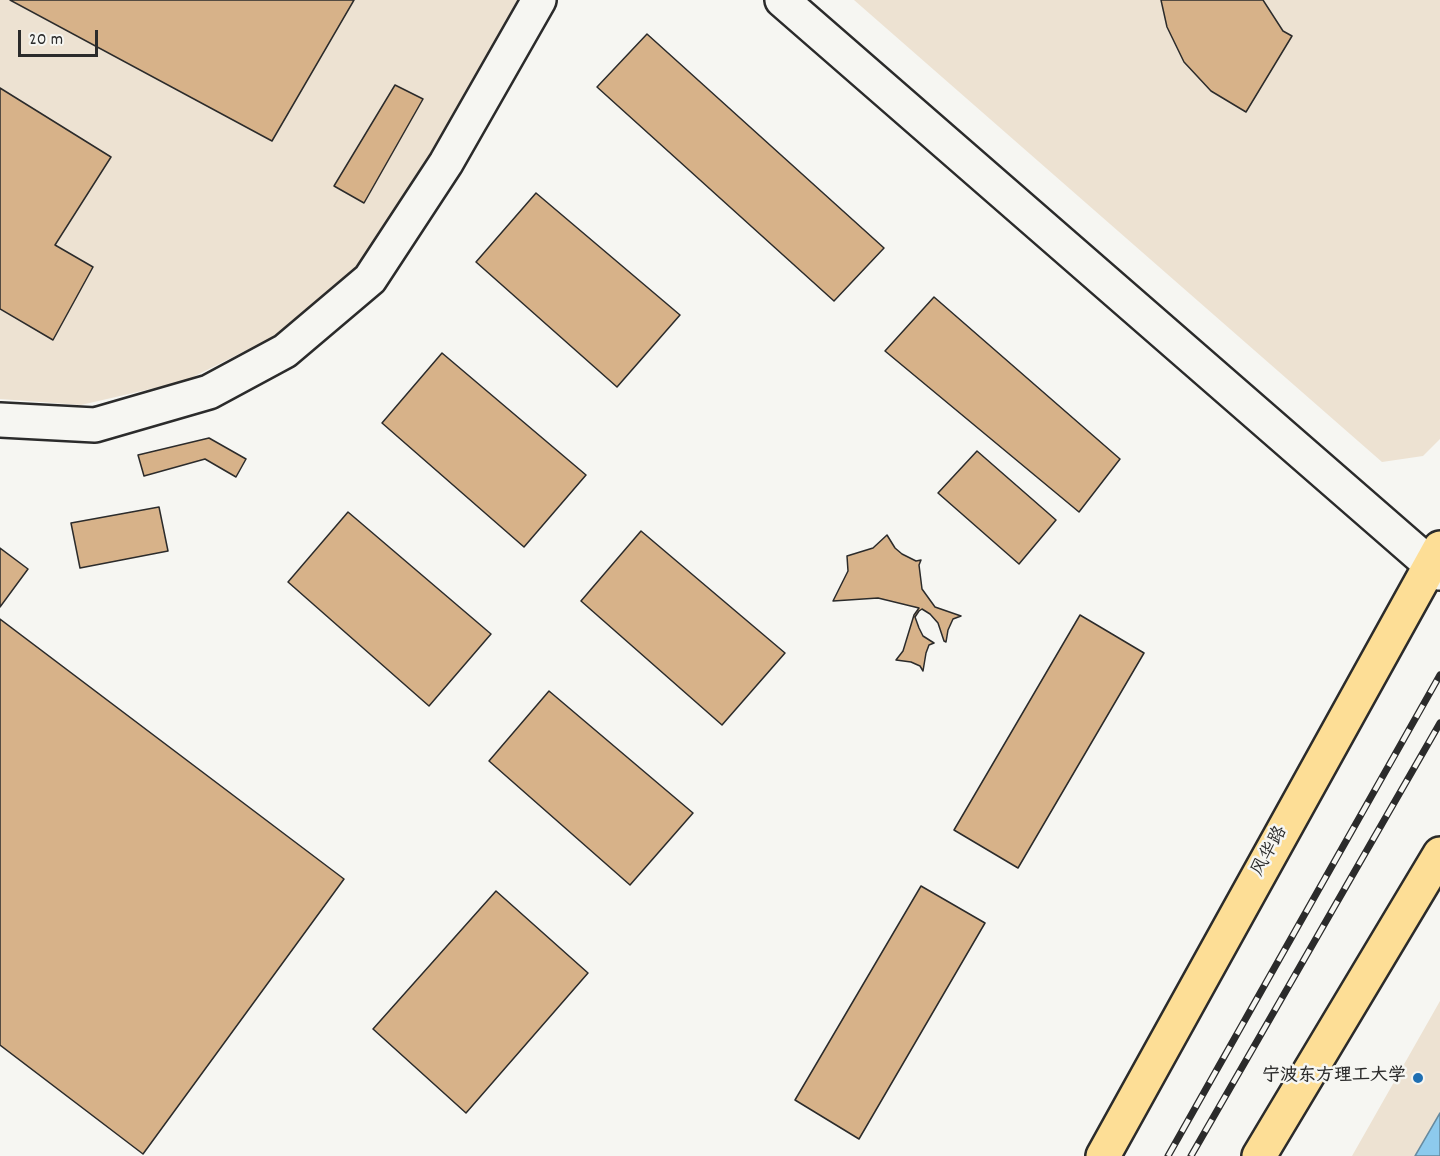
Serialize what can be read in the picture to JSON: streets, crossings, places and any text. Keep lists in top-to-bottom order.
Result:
{
  "streets": {
    "main road": ["风华路"]
  },
  "places": ["宁波东方理工大学"],
  "scale_bar": "20 m"
}
